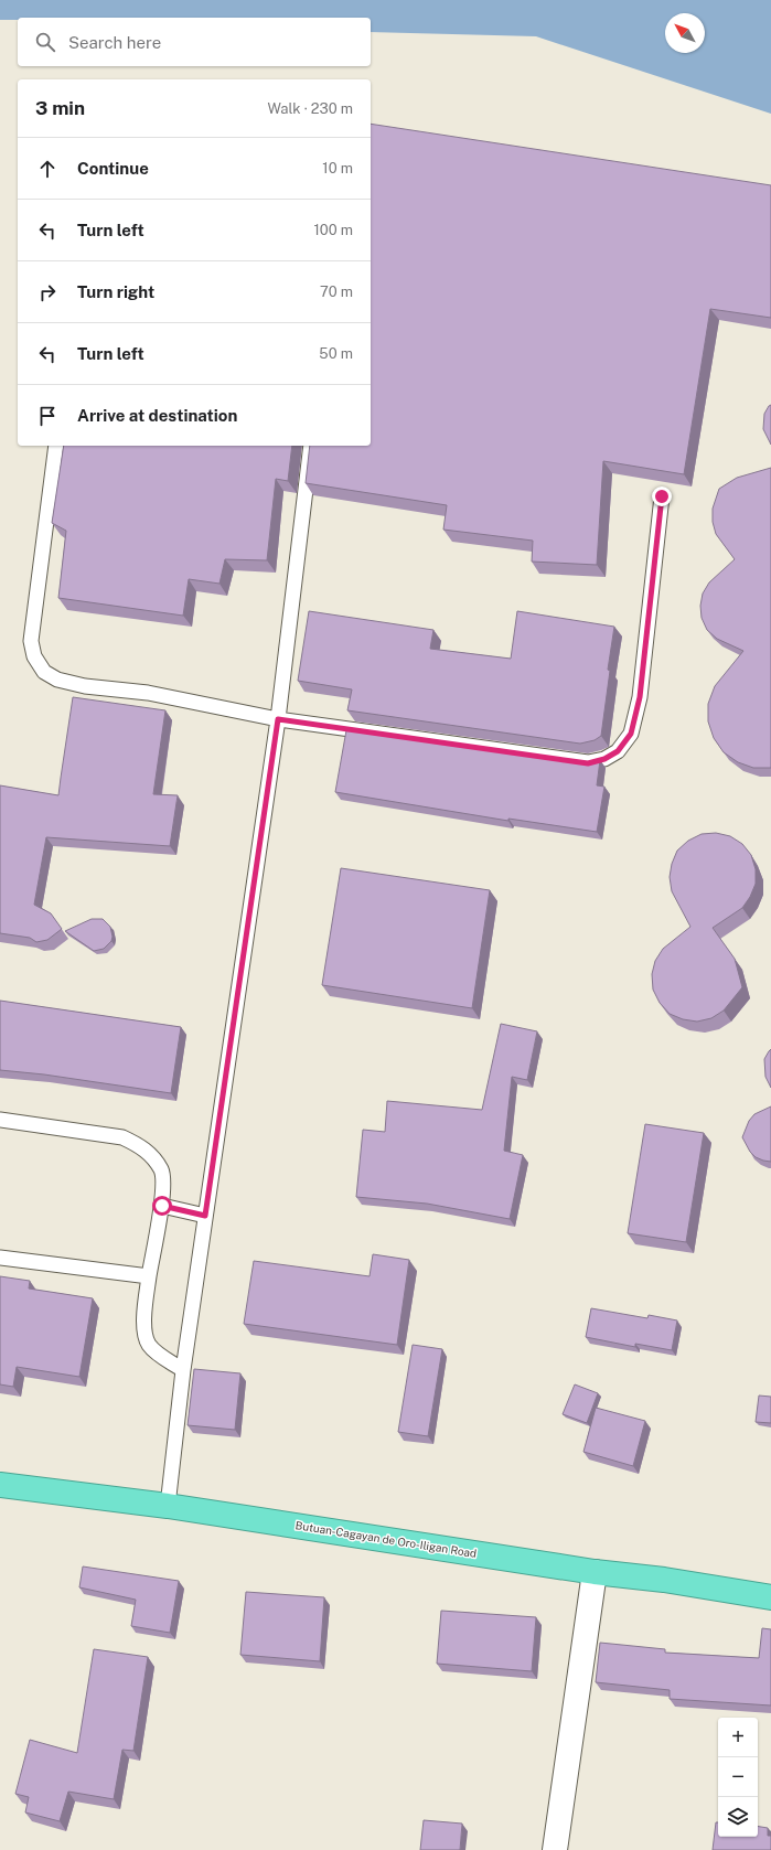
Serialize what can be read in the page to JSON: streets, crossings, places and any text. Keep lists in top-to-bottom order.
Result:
{
  "streets": {
    "highway": ["Butuan-Cagayan de Oro-Iligan Road"]
  },
  "north": "top left",
  "page": {
    "search": "Search here",
    "heading": ["3 min", "Walk · 230 m"],
    "list": [
      ["Continue", "10 m"],
      ["Turn left", "100 m"],
      ["Turn right", "70 m"],
      ["Turn left", "50 m"],
      "Arrive at destination"
    ],
    "map_buttons": ["+", "−"]
  }
}
